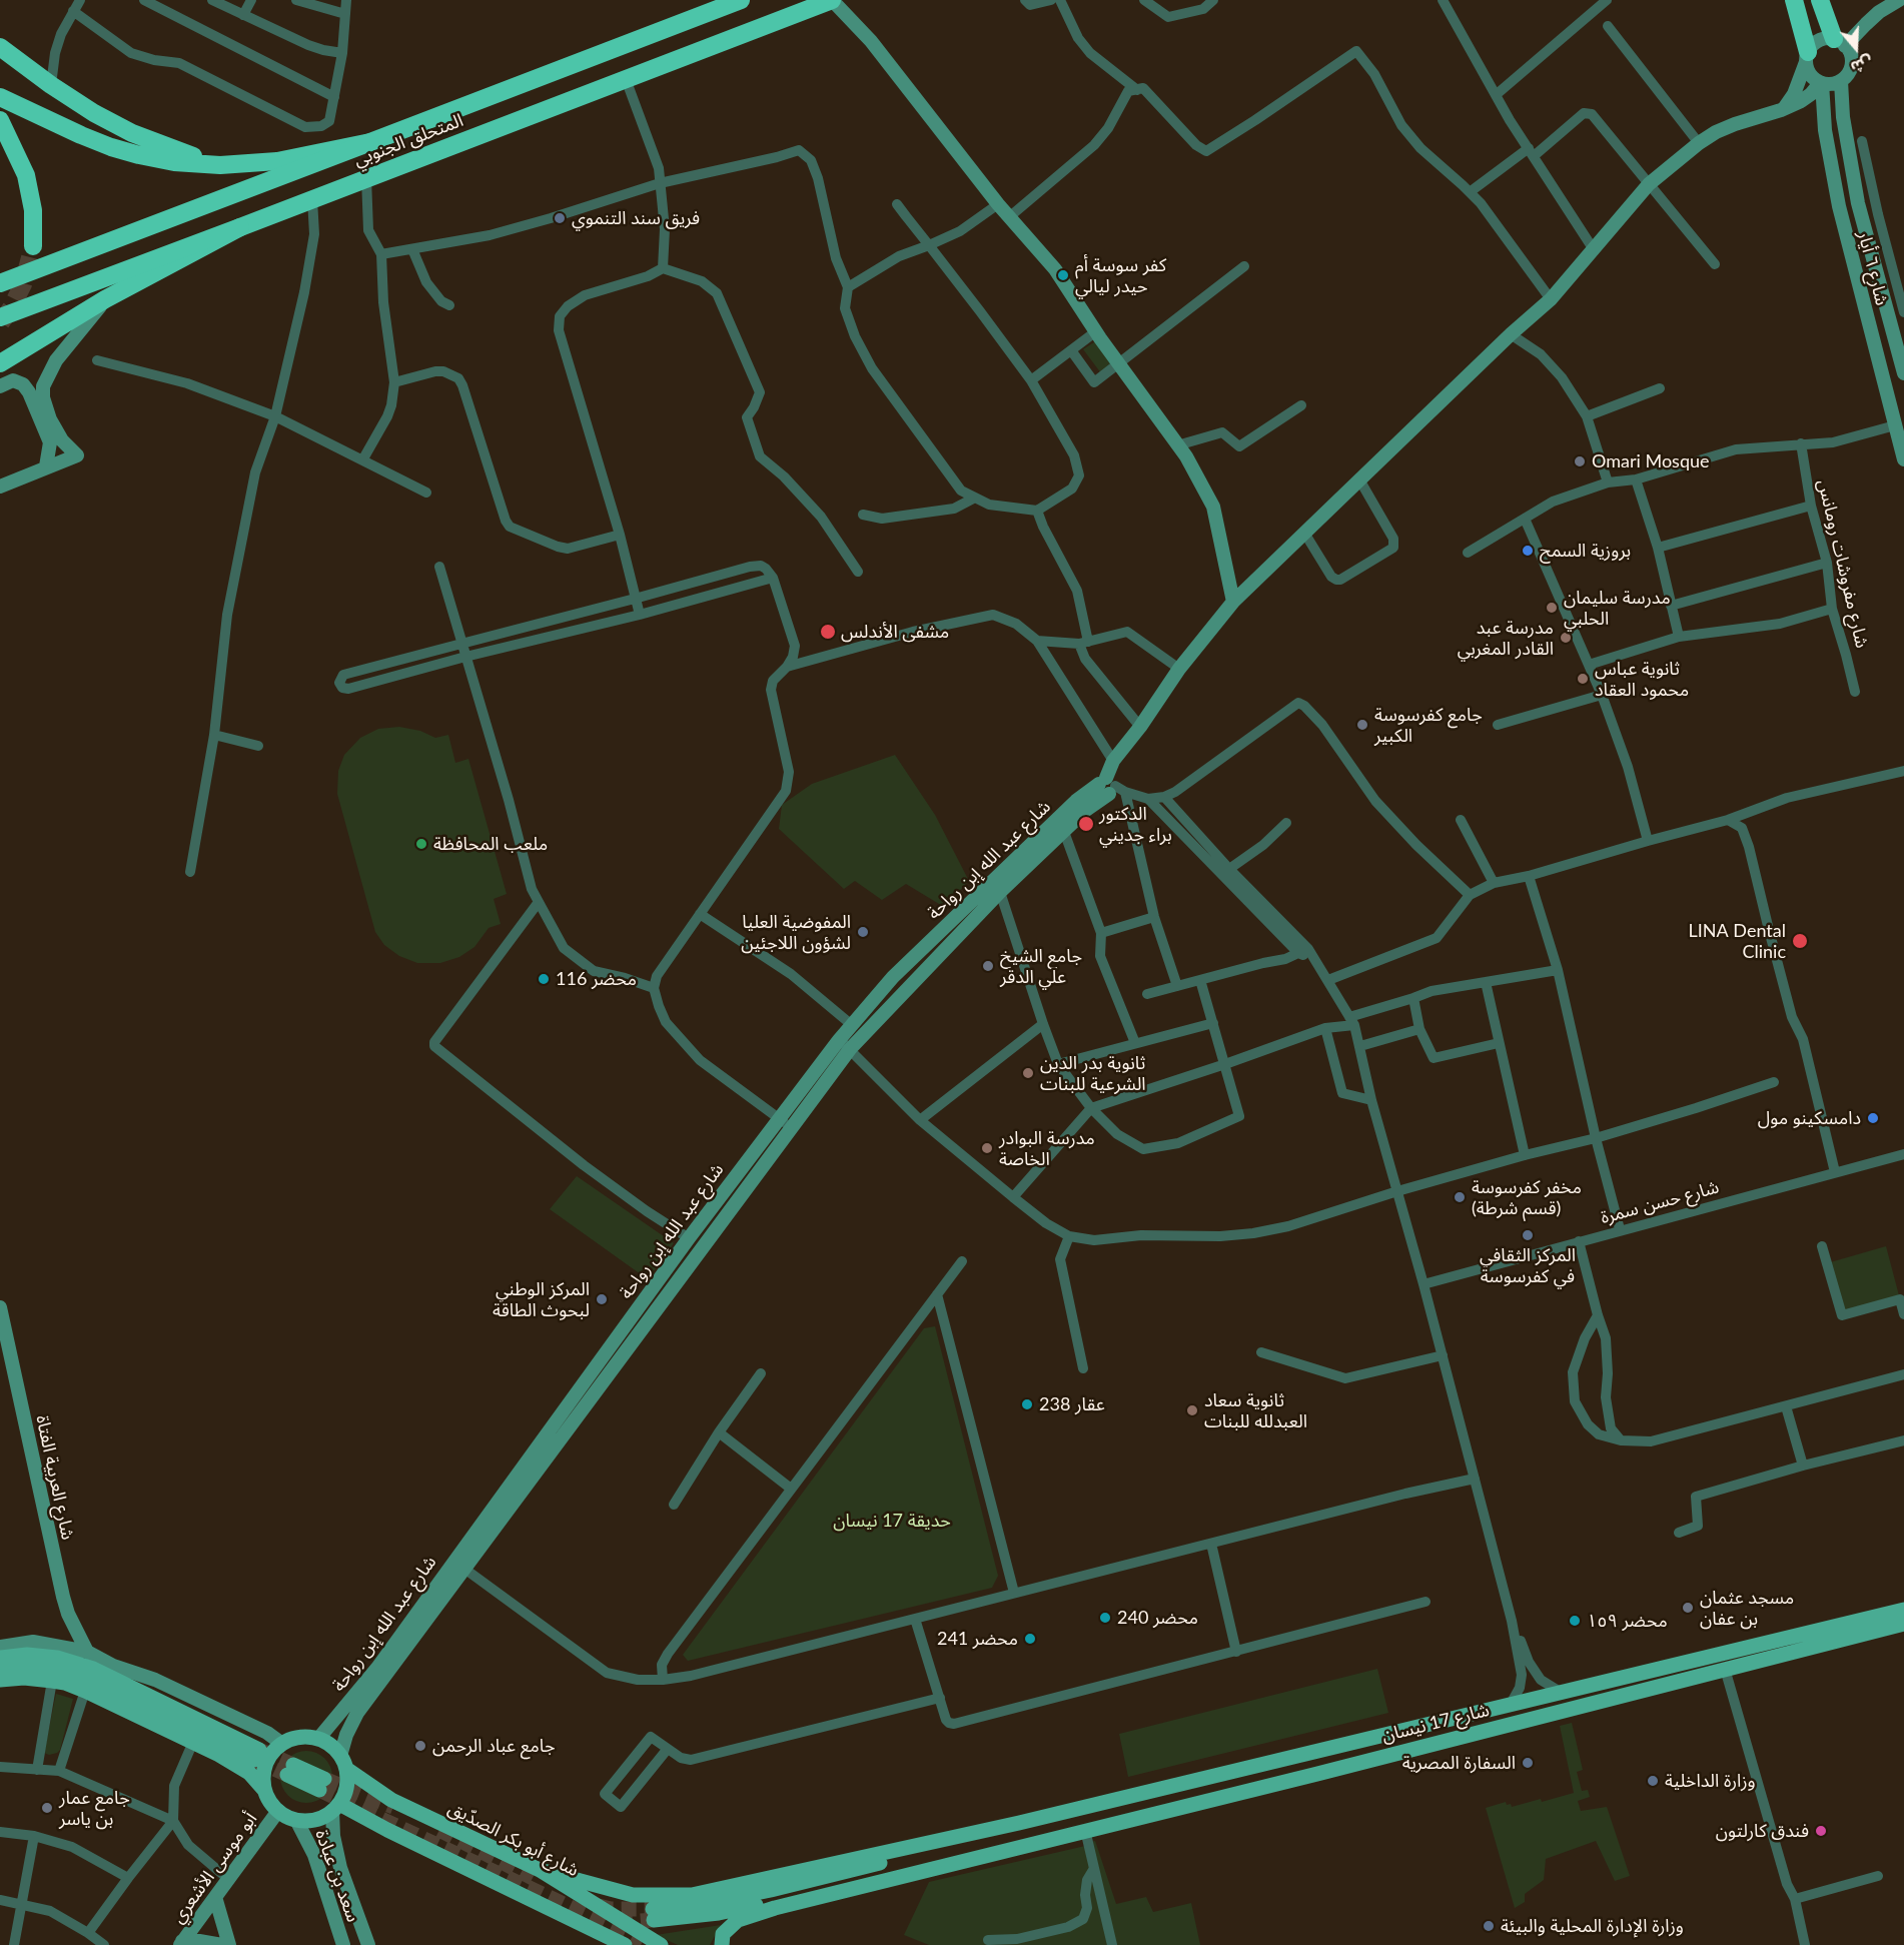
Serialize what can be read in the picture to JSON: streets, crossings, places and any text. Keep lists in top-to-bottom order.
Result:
{
  "streets": {
    "highway": ["المتحلق الجنوبي"],
    "main road": ["شارع 17 نيسان", "شارع أبو بكر الصدّيق"],
    "street": [
      "شارع ٦ أيار",
      "شارع مفروشات رومانس",
      "شارع عبد الله إبن رواحة",
      "شارع حسن سمرة",
      "شارع العربية الفتاة",
      "أبو موسى الأشعري",
      "سعد بن عبادة"
    ]
  },
  "crossings": [
    ["شارع عبد الله إبن رواحة", "شارع أبو بكر الصدّيق"],
    ["شارع عبد الله إبن رواحة", "أبو موسى الأشعري"],
    ["شارع عبد الله إبن رواحة", "سعد بن عبادة"],
    ["شارع أبو بكر الصدّيق", "أبو موسى الأشعري"],
    ["شارع أبو بكر الصدّيق", "سعد بن عبادة"],
    ["أبو موسى الأشعري", "سعد بن عبادة"]
  ],
  "parks": ["حديقة 17 نيسان"],
  "places": [
    "فريق سند التنموي",
    "كفر سوسة أم حيدر ليالي",
    "Omari Mosque",
    "بروزية السمح",
    "مدرسة سليمان الحلبي",
    "مشفى الأندلس",
    "مدرسة عبد القادر المغربي",
    "ثانوية عباس محمود العقاد",
    "جامع كفرسوسة الكبير",
    "الدكتور براء جديني",
    "ملعب المحافظة",
    "المفوضية العليا لشؤون اللاجئين",
    "LINA Dental Clinic",
    "جامع الشيخ علي الدقر",
    "محضر 116",
    "ثانوية بدر الدين الشرعية للبنات",
    "دامسكينو مول",
    "مدرسة البوادر الخاصة",
    "مخفر كفرسوسة (قسم شرطة)",
    "المركز الثقافي في كفرسوسة",
    "المركز الوطني لبحوث الطاقة",
    "عقار 238",
    "ثانوية سعاد العبدلله للبنات",
    "مسجد عثمان بن عفان",
    "محضر 240",
    "محضر ١٥٩",
    "محضر 241",
    "جامع عباد الرحمن",
    "السفارة المصرية",
    "وزارة الداخلية",
    "جامع عمار بن ياسر",
    "فندق كارلتون",
    "وزارة الإدارة المحلية والبيئة"
  ],
  "north": "bottom"
}
